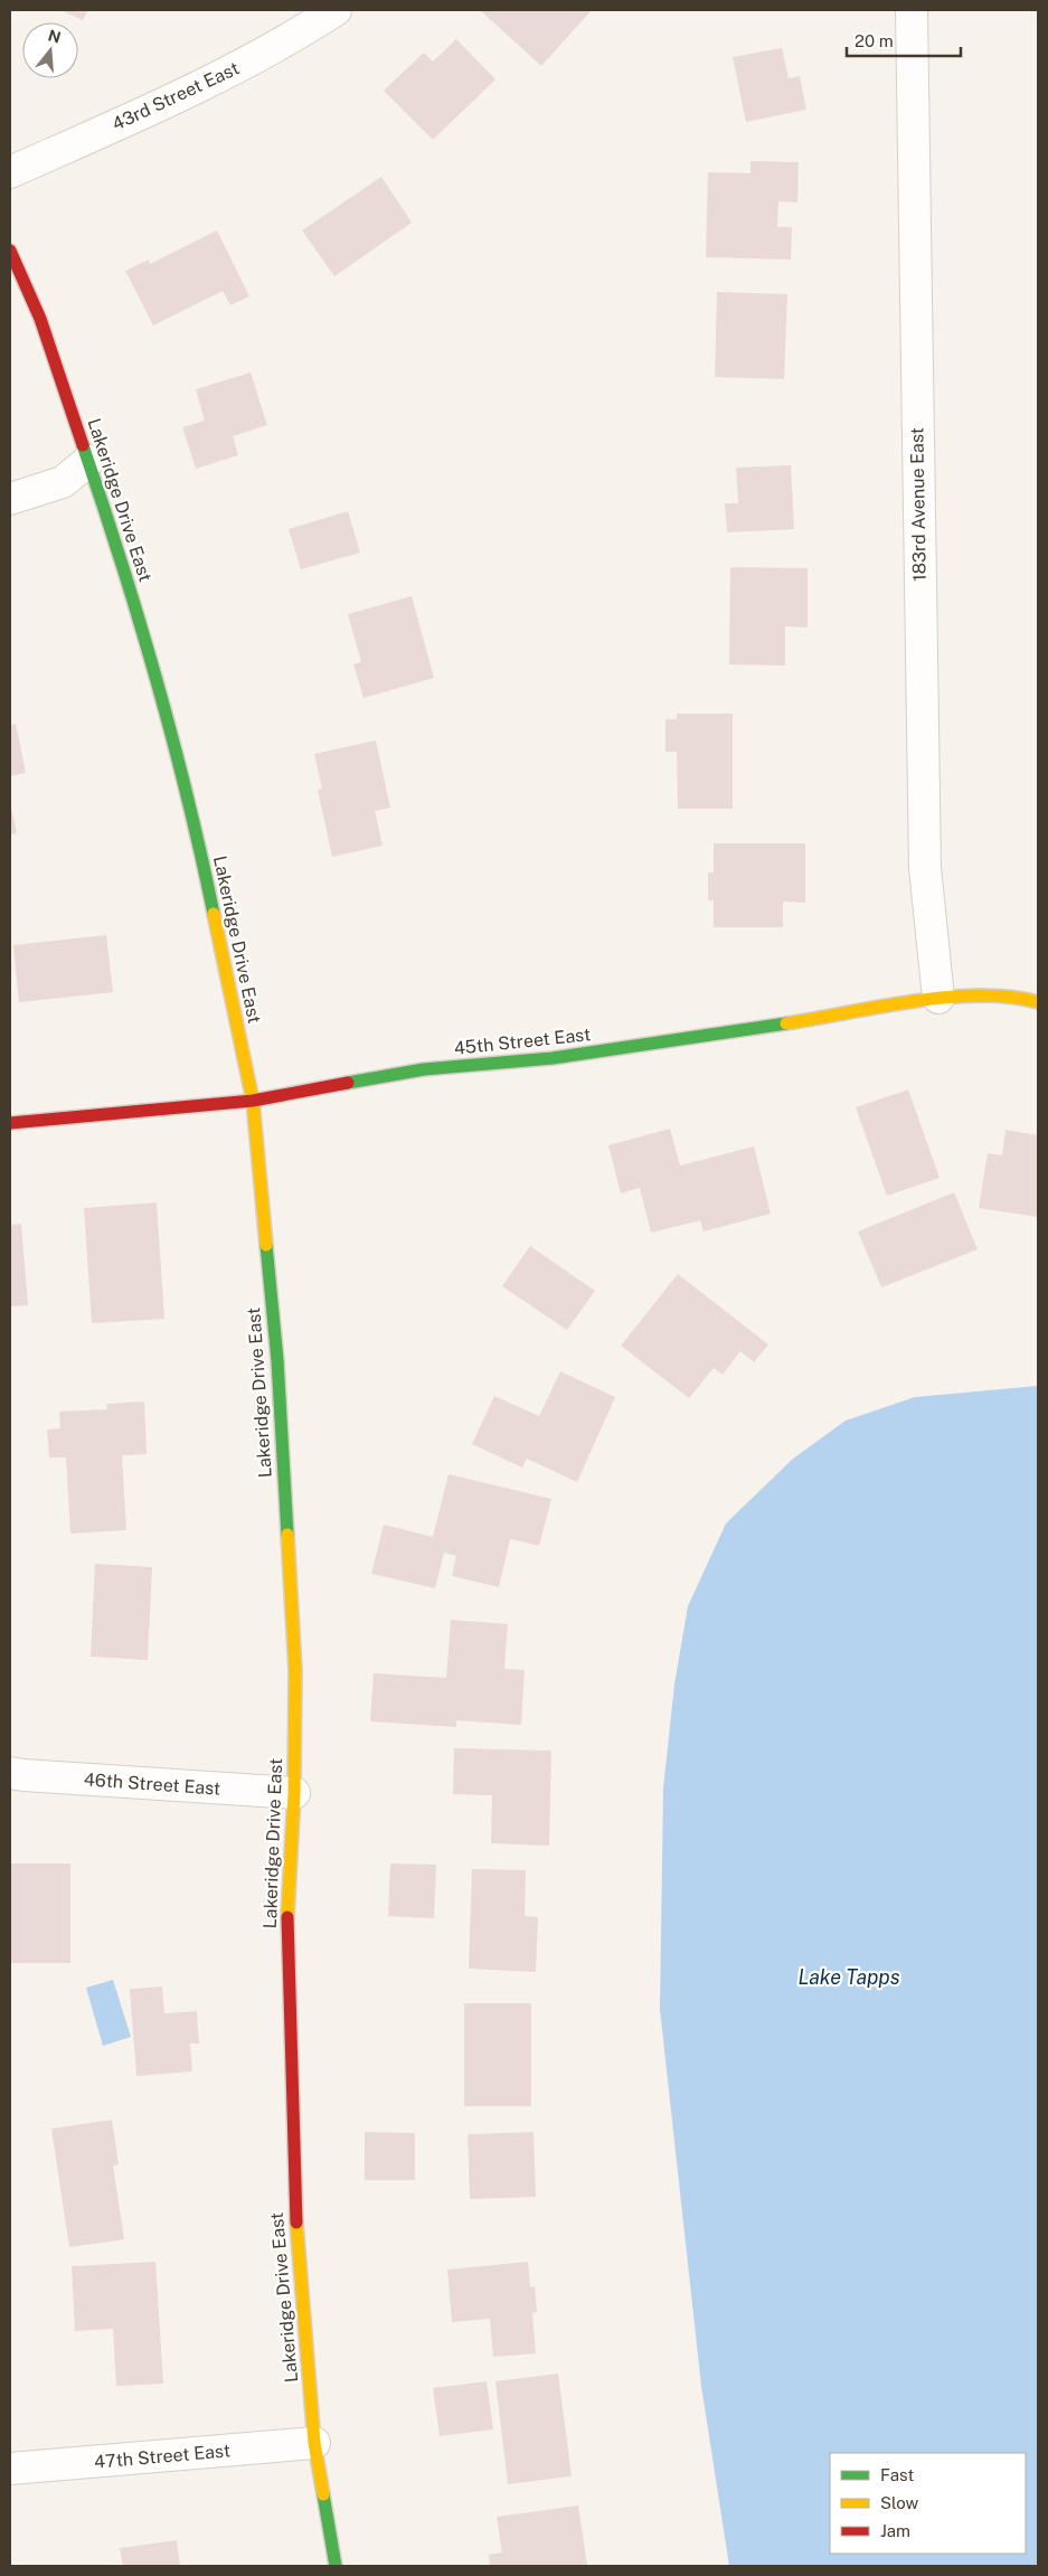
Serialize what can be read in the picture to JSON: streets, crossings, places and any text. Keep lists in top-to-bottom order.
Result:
{
  "streets": {
    "street": [
      "43rd Street East",
      "Lakeridge Drive East",
      "183rd Avenue East",
      "45th Street East",
      "46th Street East",
      "47th Street East"
    ]
  },
  "crossings": [
    ["Lakeridge Drive East", "45th Street East"],
    ["Lakeridge Drive East", "46th Street East"],
    ["Lakeridge Drive East", "47th Street East"],
    ["183rd Avenue East", "45th Street East"]
  ],
  "water": ["Lake Tapps"],
  "legend": ["Fast", "Slow", "Jam"],
  "scale_bar": "20 m",
  "north": "top"
}
